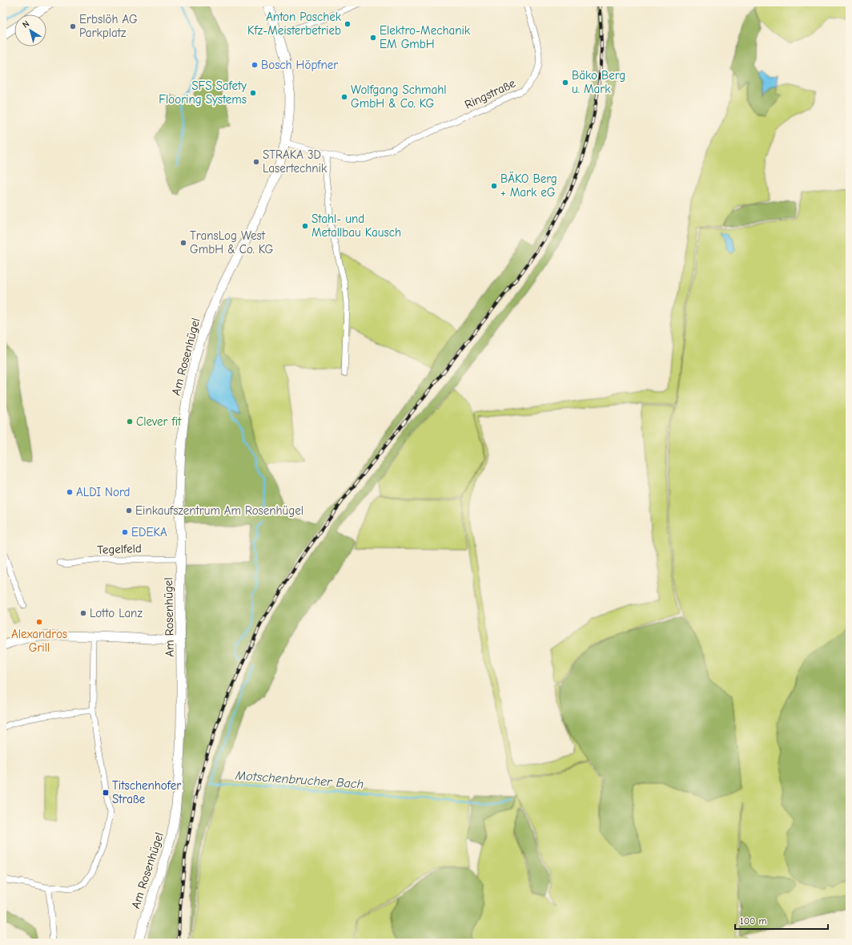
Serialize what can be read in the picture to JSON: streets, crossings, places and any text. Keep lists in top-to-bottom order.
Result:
{
  "streets": {
    "street": ["Ringstraße", "Am Rosenhügel", "Tegelfeld"]
  },
  "crossings": [
    ["Ringstraße", "Am Rosenhügel"],
    ["Am Rosenhügel", "Tegelfeld"]
  ],
  "water": ["Motschenbrucher Bach"],
  "places": {
    "other": [
      "Anton Paschek Kfz-Meisterbetrieb",
      "Erbslöh AG Parkplatz",
      "Elektro-Mechanik EM GmbH",
      "Bosch Höpfner",
      "Bäko Berg u. Mark",
      "SFS Safety Flooring Systems",
      "Wolfgang Schmahl GmbH & Co. KG",
      "STRAKA 3D Lasertechnik",
      "BÄKO Berg + Mark eG",
      "Stahl- und Metallbau Kausch",
      "TransLog West GmbH & Co. KG",
      "Clever fit",
      "ALDI Nord",
      "Einkaufszentrum Am Rosenhügel",
      "EDEKA",
      "Lotto Lanz",
      "Alexandros Grill"
    ],
    "transit": ["Titschenhofer Straße"]
  },
  "scale_bar": "100 m",
  "north": "top left"
}
